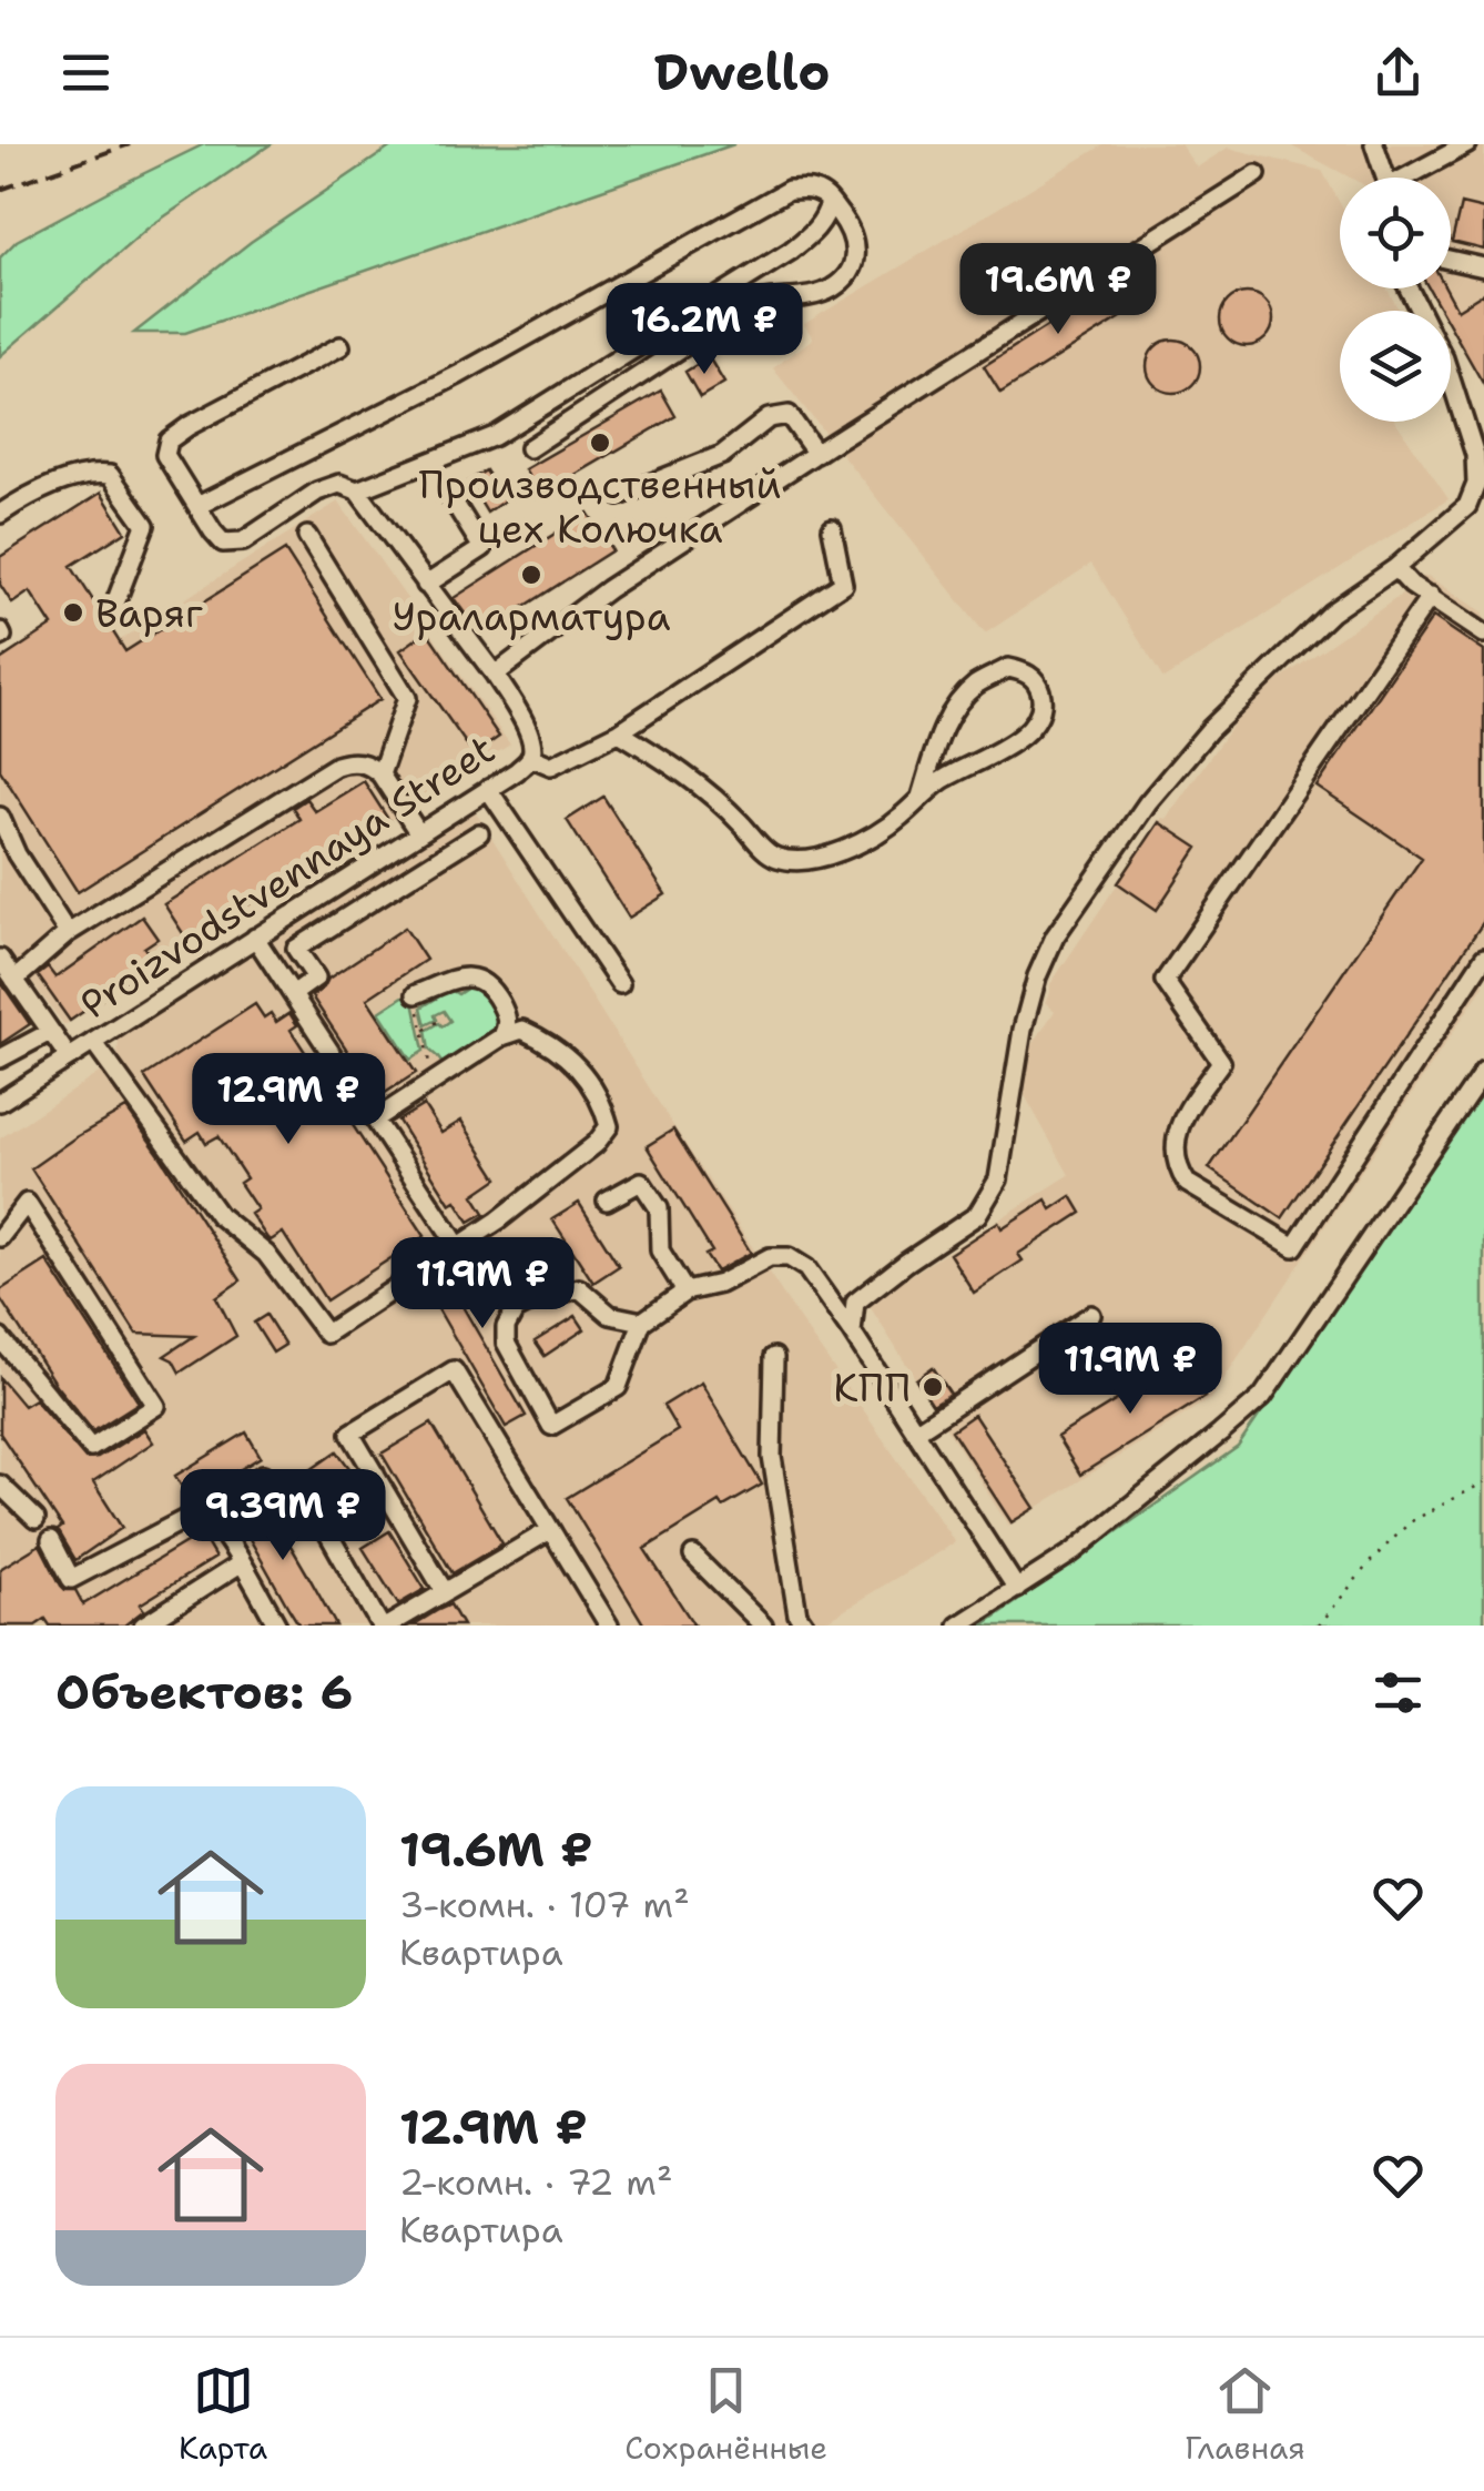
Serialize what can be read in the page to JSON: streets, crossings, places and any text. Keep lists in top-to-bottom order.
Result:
{
  "streets": {
    "street": ["Proizvodstvennaya Street"]
  },
  "places": [
    "Производственный цех Колючка",
    "Ураларматура",
    "Варяг",
    "КПП"
  ],
  "page": {
    "header": "Dwello",
    "price": [
      "19.6M ₽",
      "16.2M ₽",
      "12.9M ₽",
      "11.9M ₽",
      "11.9M ₽",
      "9.39M ₽"
    ],
    "heading": "Объектов: 6",
    "list": [
      {
        "name": "19.6M ₽",
        "note": "3-комн. · 107 m² · Квартира"
      },
      {
        "name": "12.9M ₽",
        "note": "2-комн. · 72 m² · Квартира"
      }
    ],
    "tabs": ["Карта", "Сохранённые", "Главная"]
  }
}
